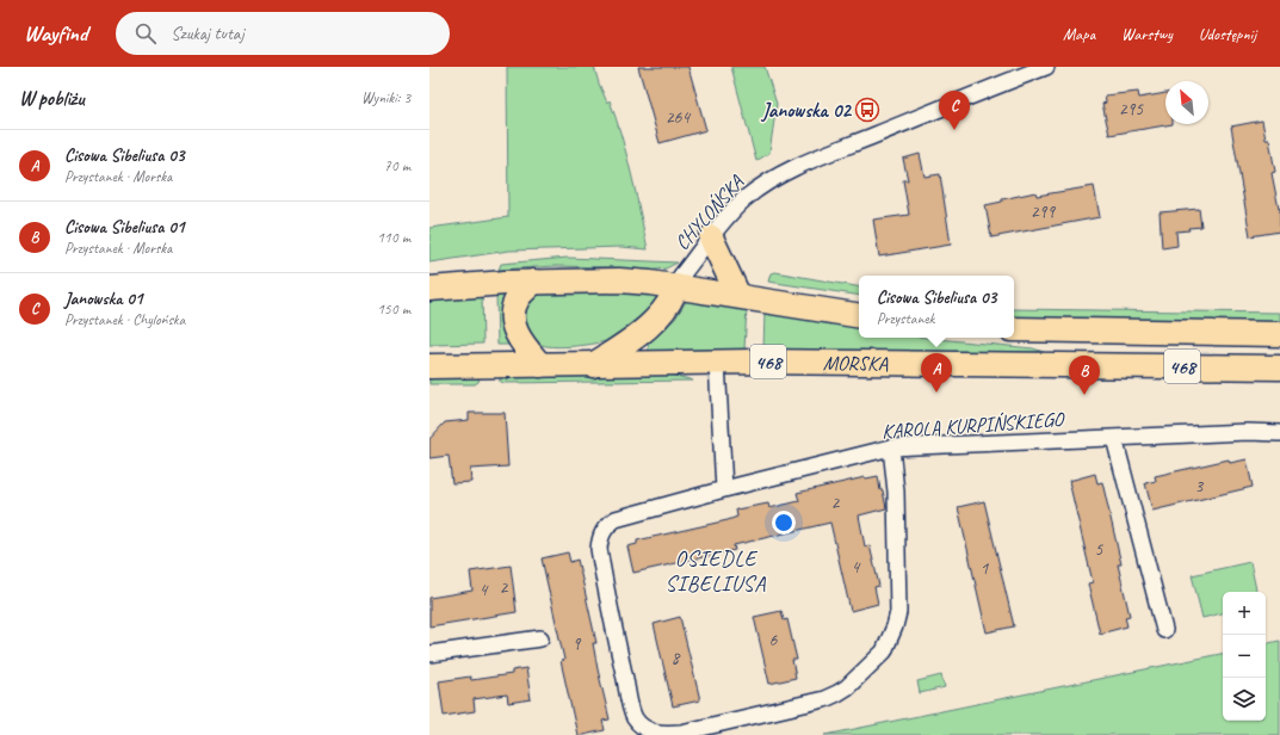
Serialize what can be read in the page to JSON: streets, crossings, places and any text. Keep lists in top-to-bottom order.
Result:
{
  "streets": {
    "main road": ["468", "MORSKA"],
    "street": ["CHYLOŃSKA", "KAROLA KURPIŃSKIEGO"]
  },
  "districts": ["OSIEDLE SIBELIUSA"],
  "places": {
    "bus stop": ["Janowska 02"]
  },
  "house_numbers": [
    "295",
    "264",
    "299",
    "3",
    "2",
    "5",
    "4",
    "1",
    "2",
    "4",
    "6",
    "9",
    "8"
  ],
  "north": "top left",
  "page": {
    "header": "Wayfind",
    "search": "Szukaj tutaj",
    "nav": ["Mapa", "Warstwy", "Udostępnij"],
    "heading": ["W pobliżu", "Wyniki: 3"],
    "pins": ["C", "A", "B"],
    "list": [
      {
        "mark": "A",
        "name": "Cisowa Sibeliusa 03",
        "note": "Przystanek · Morska",
        "value": "70 m"
      },
      {
        "mark": "B",
        "name": "Cisowa Sibeliusa 01",
        "note": "Przystanek · Morska",
        "value": "110 m"
      },
      {
        "mark": "C",
        "name": "Janowska 01",
        "note": "Przystanek · Chylońska",
        "value": "150 m"
      }
    ],
    "popup": ["Cisowa Sibeliusa 03", "Przystanek"],
    "map_buttons": ["+", "−"]
  }
}
